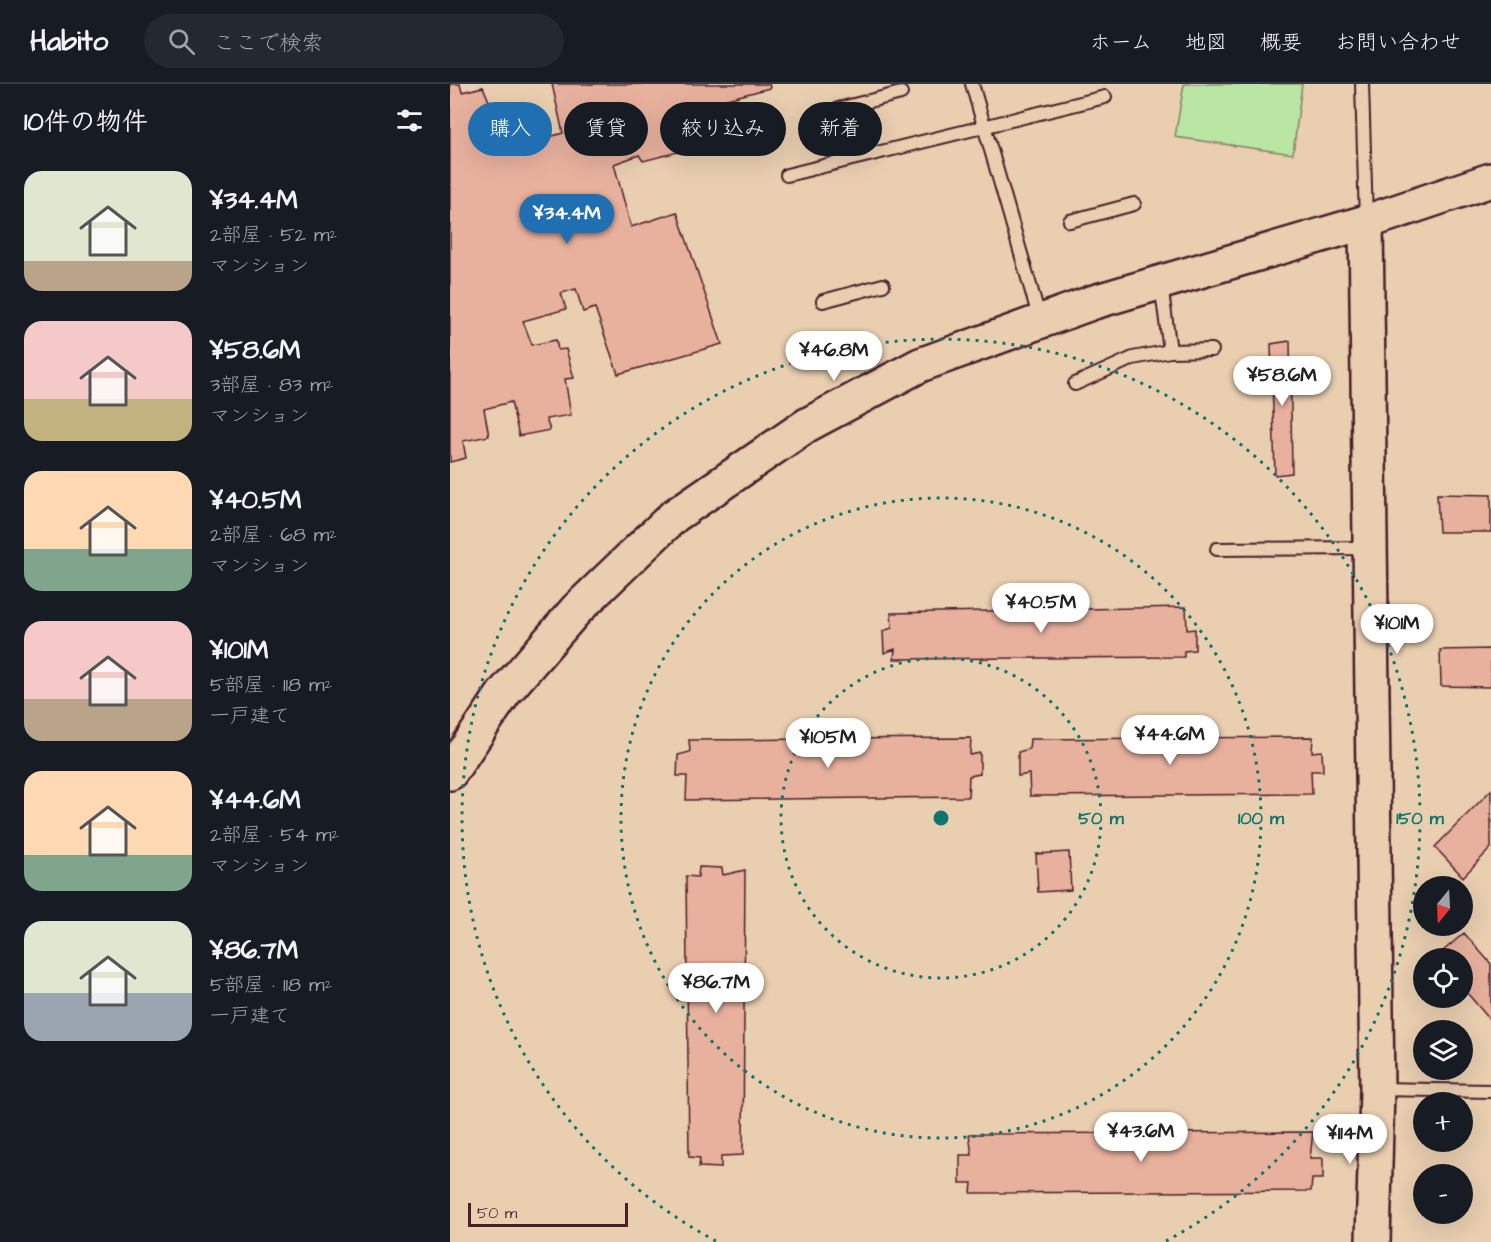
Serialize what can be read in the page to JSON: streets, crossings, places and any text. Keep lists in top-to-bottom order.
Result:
{
  "scale_bar": "50 m",
  "north": "bottom",
  "page": {
    "header": "Habito",
    "search": "ここで検索",
    "nav": [
      "ホーム",
      "地図",
      "概要",
      "お問い合わせ"
    ],
    "heading": "10件の物件",
    "chip": [
      "購入",
      "賃貸",
      "絞り込み",
      "新着"
    ],
    "list": [
      {
        "name": "¥34.4M",
        "note": "2部屋 · 52 m² · マンション"
      },
      {
        "name": "¥58.6M",
        "note": "3部屋 · 83 m² · マンション"
      },
      {
        "name": "¥40.5M",
        "note": "2部屋 · 68 m² · マンション"
      },
      {
        "name": "¥101M",
        "note": "5部屋 · 118 m² · 一戸建て"
      },
      {
        "name": "¥44.6M",
        "note": "2部屋 · 54 m² · マンション"
      },
      {
        "name": "¥86.7M",
        "note": "5部屋 · 118 m² · 一戸建て"
      }
    ],
    "price": [
      "¥34.4M",
      "¥46.8M",
      "¥58.6M",
      "¥40.5M",
      "¥101M",
      "¥44.6M",
      "¥105M",
      "¥86.7M",
      "¥43.6M",
      "¥114M"
    ],
    "map_buttons": ["+", "−"],
    "scale": "50 m"
  },
  "rings": ["50 m", "100 m", "150 m"]
}
